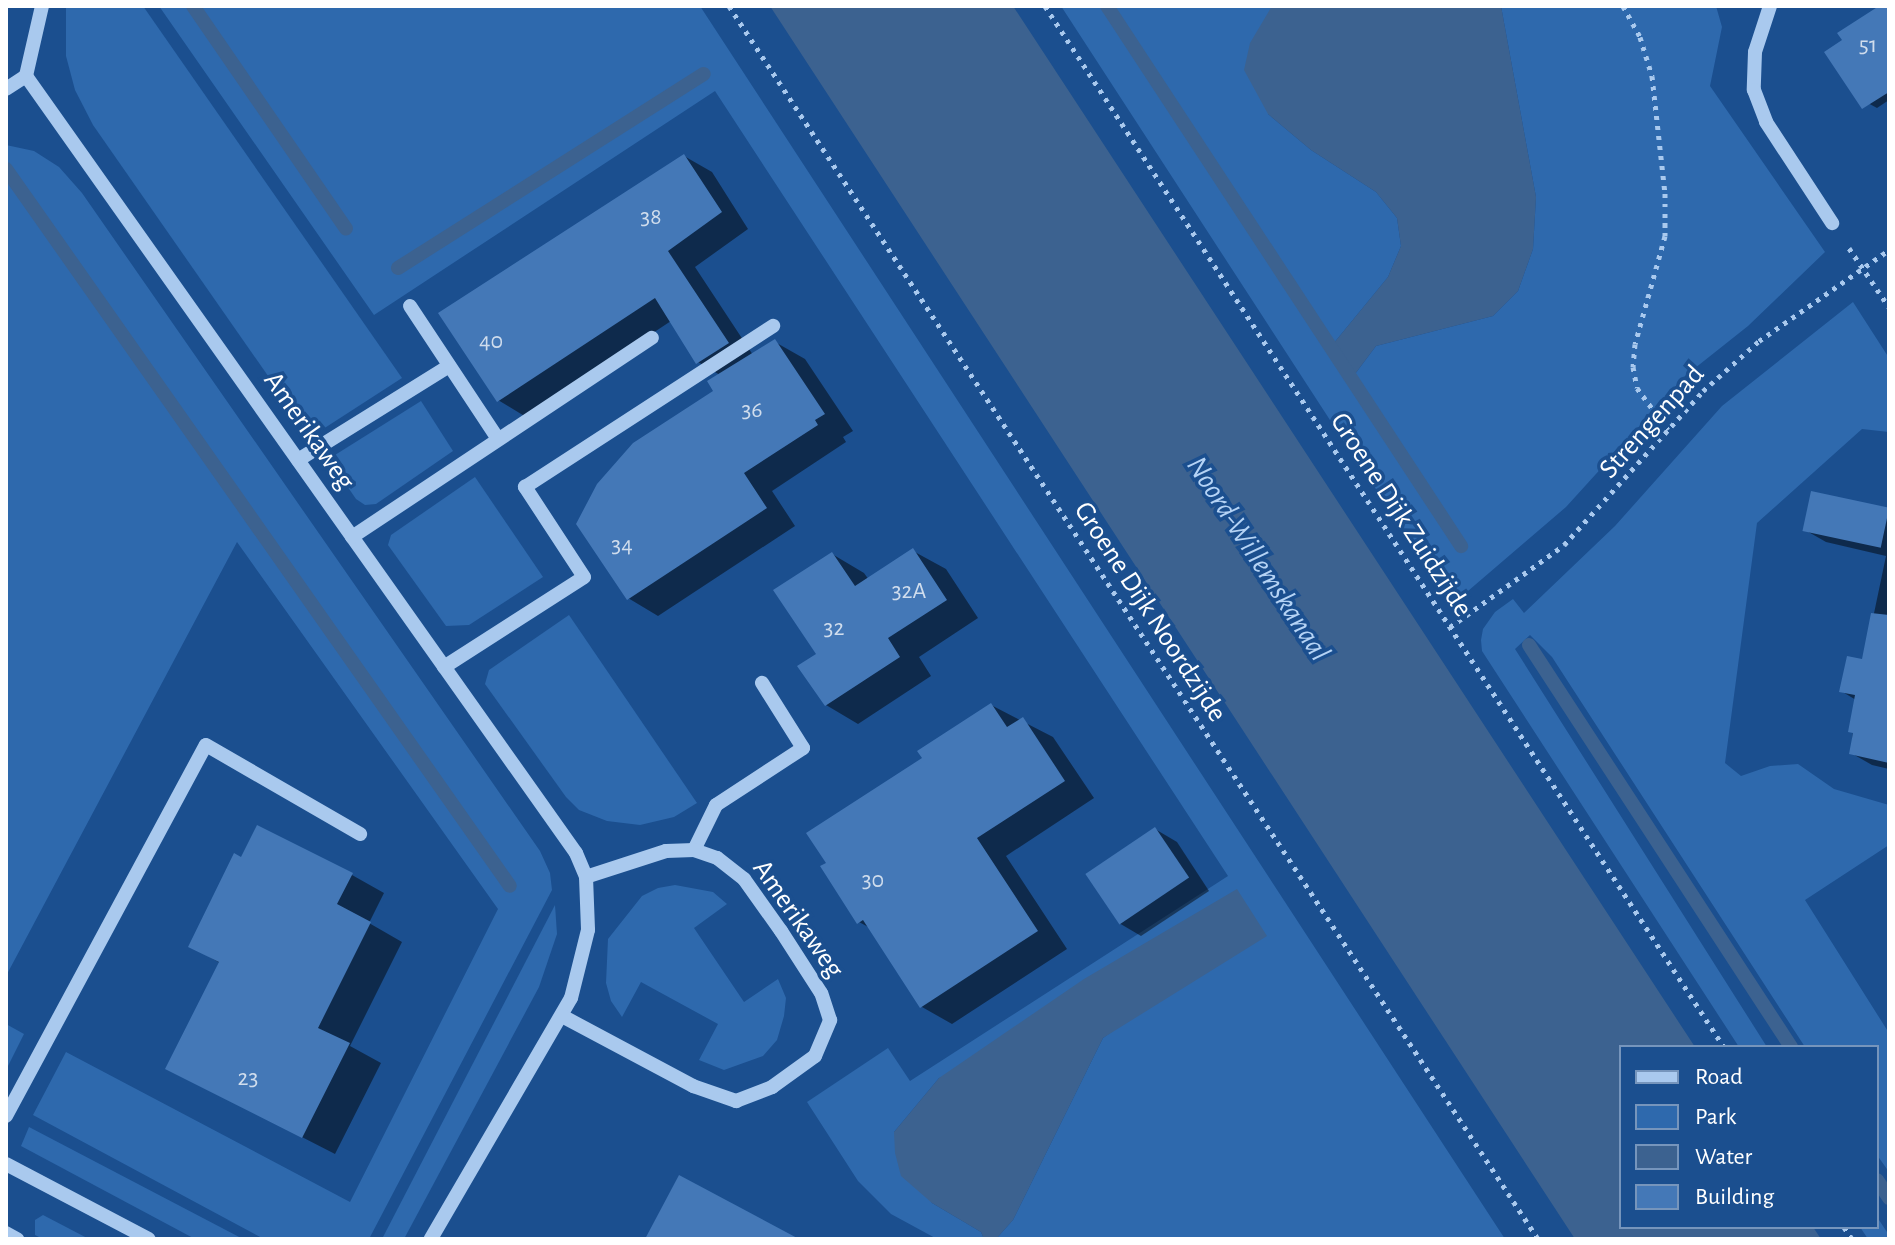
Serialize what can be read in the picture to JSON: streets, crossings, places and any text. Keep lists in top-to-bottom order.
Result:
{
  "streets": {
    "street": ["Amerikaweg"],
    "path": ["Strengenpad", "Groene Dijk Zuidzijde", "Groene Dijk Noordzijde"]
  },
  "crossings": [
    ["Strengenpad", "Groene Dijk Zuidzijde"]
  ],
  "water": ["Noord-Willemskanaal"],
  "house_numbers": [
    "51",
    "38",
    "40",
    "36",
    "34",
    "32A",
    "32",
    "30",
    "23"
  ],
  "legend": [
    "Road",
    "Park",
    "Water",
    "Building"
  ]
}
